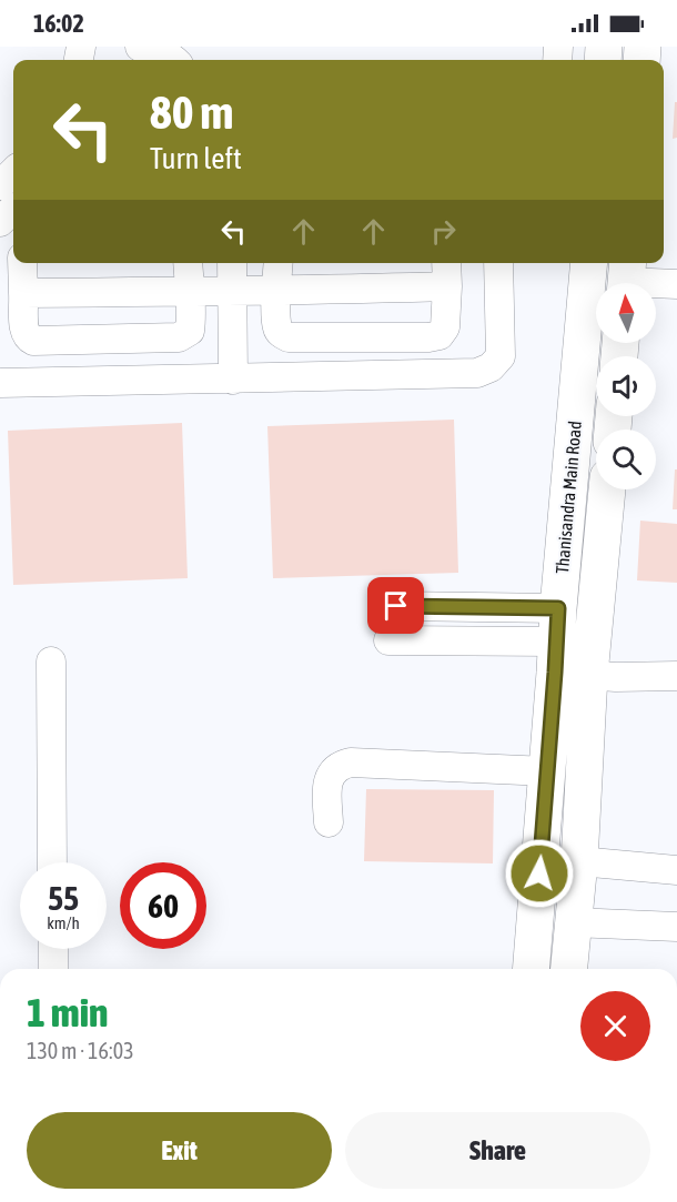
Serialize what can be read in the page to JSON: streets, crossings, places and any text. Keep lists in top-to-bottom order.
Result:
{
  "streets": {
    "main road": ["Thanisandra Main Road"]
  },
  "north": "top",
  "page": {
    "status": "16:02",
    "turn": ["80 m", "Turn left"],
    "speed": "55 km/h",
    "limit": "60",
    "heading": ["1 min", "130 m · 16:03"],
    "buttons": ["Exit", "Share"]
  }
}
